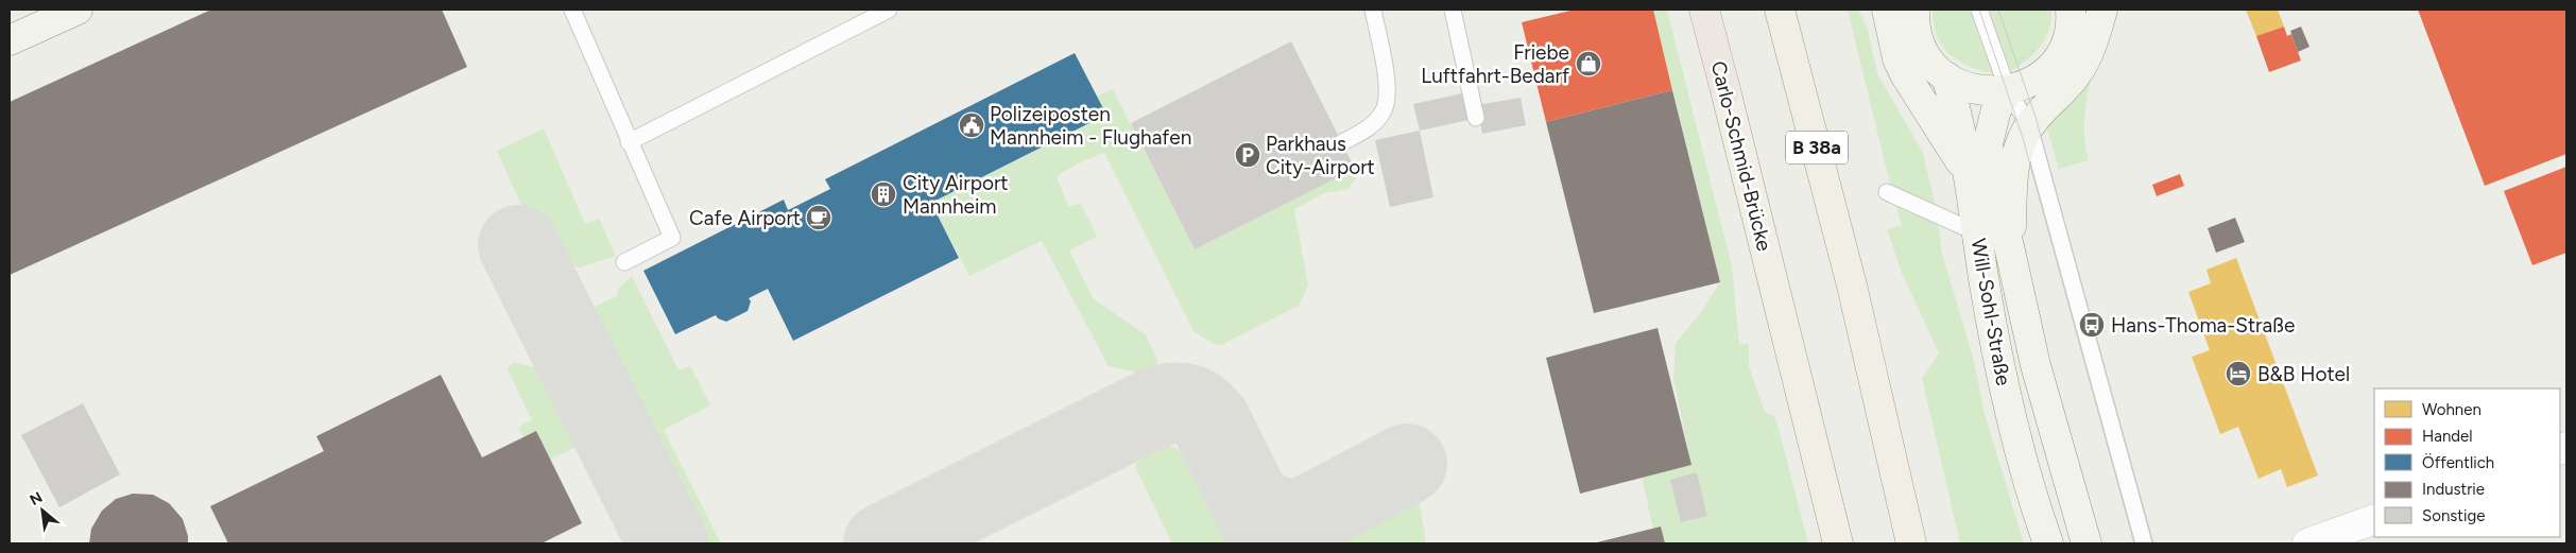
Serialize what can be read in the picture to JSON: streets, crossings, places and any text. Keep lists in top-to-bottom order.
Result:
{
  "streets": {
    "highway": ["Carlo-Schmid-Brücke"],
    "main road": ["B 38a", "Will-Sohl-Straße"]
  },
  "places": {
    "shop": ["Friebe Luftfahrt-Bedarf"],
    "public building": ["Polizeiposten Mannheim - Flughafen"],
    "parking": ["Parkhaus City-Airport"],
    "building": ["City Airport Mannheim"],
    "cafe": ["Cafe Airport"],
    "bus stop": ["Hans-Thoma-Straße"],
    "hotel": ["B&B Hotel"]
  },
  "legend": [
    "Wohnen",
    "Handel",
    "Öffentlich",
    "Industrie",
    "Sonstige"
  ],
  "north": "top left"
}
